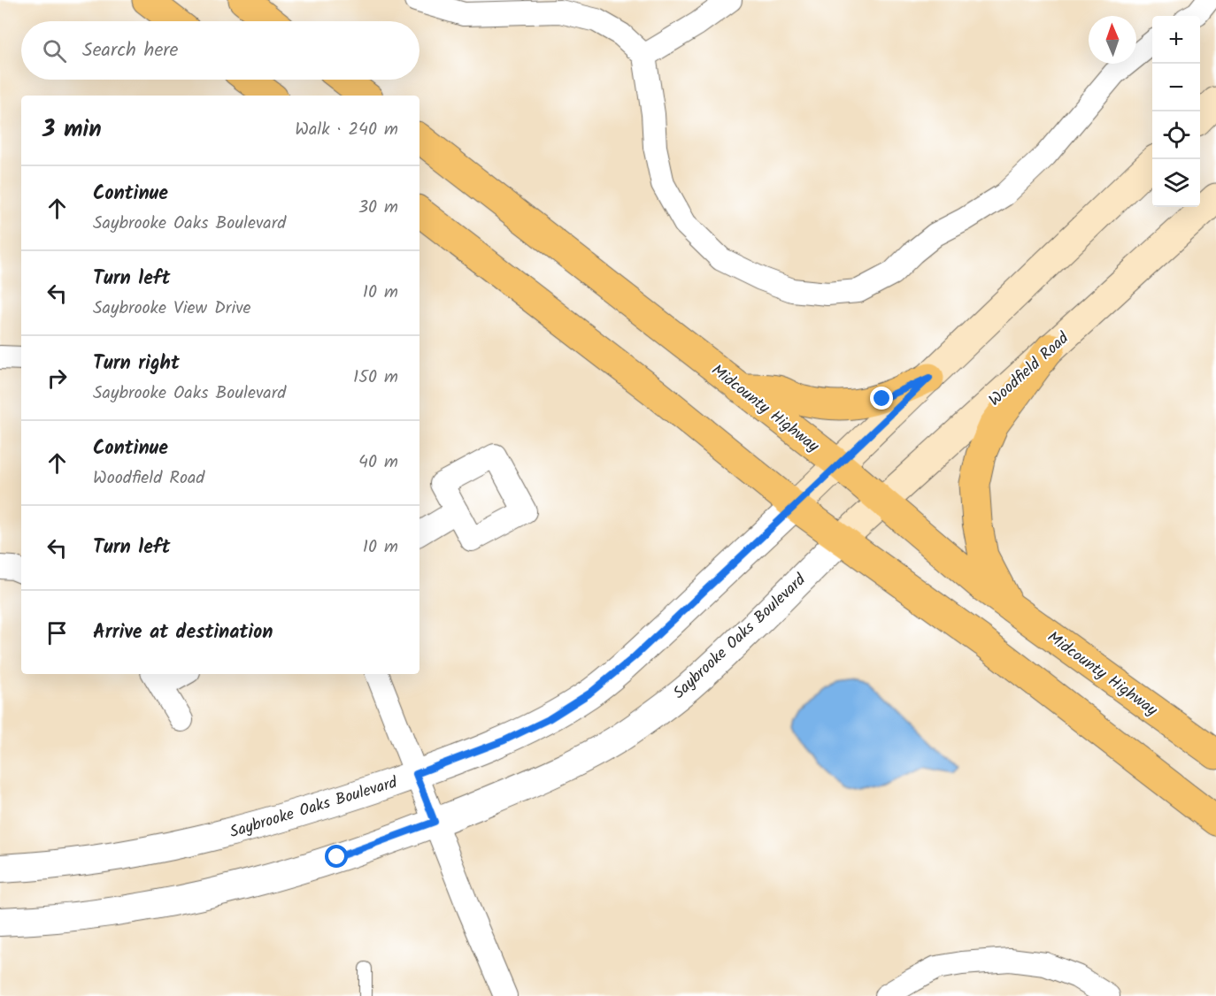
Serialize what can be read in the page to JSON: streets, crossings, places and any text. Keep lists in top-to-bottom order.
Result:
{
  "streets": {
    "main road": ["Woodfield Road", "Midcounty Highway", "Saybrooke Oaks Boulevard"]
  },
  "crossings": [
    ["Woodfield Road", "Midcounty Highway"],
    ["Woodfield Road", "Saybrooke Oaks Boulevard"],
    ["Midcounty Highway", "Saybrooke Oaks Boulevard"]
  ],
  "north": "top",
  "page": {
    "map_buttons": ["+", "−"],
    "search": "Search here",
    "heading": ["3 min", "Walk · 240 m"],
    "list": [
      ["Continue", "Saybrooke Oaks Boulevard", "30 m"],
      ["Turn left", "Saybrooke View Drive", "10 m"],
      ["Turn right", "Saybrooke Oaks Boulevard", "150 m"],
      ["Continue", "Woodfield Road", "40 m"],
      ["Turn left", "10 m"],
      "Arrive at destination"
    ]
  }
}
